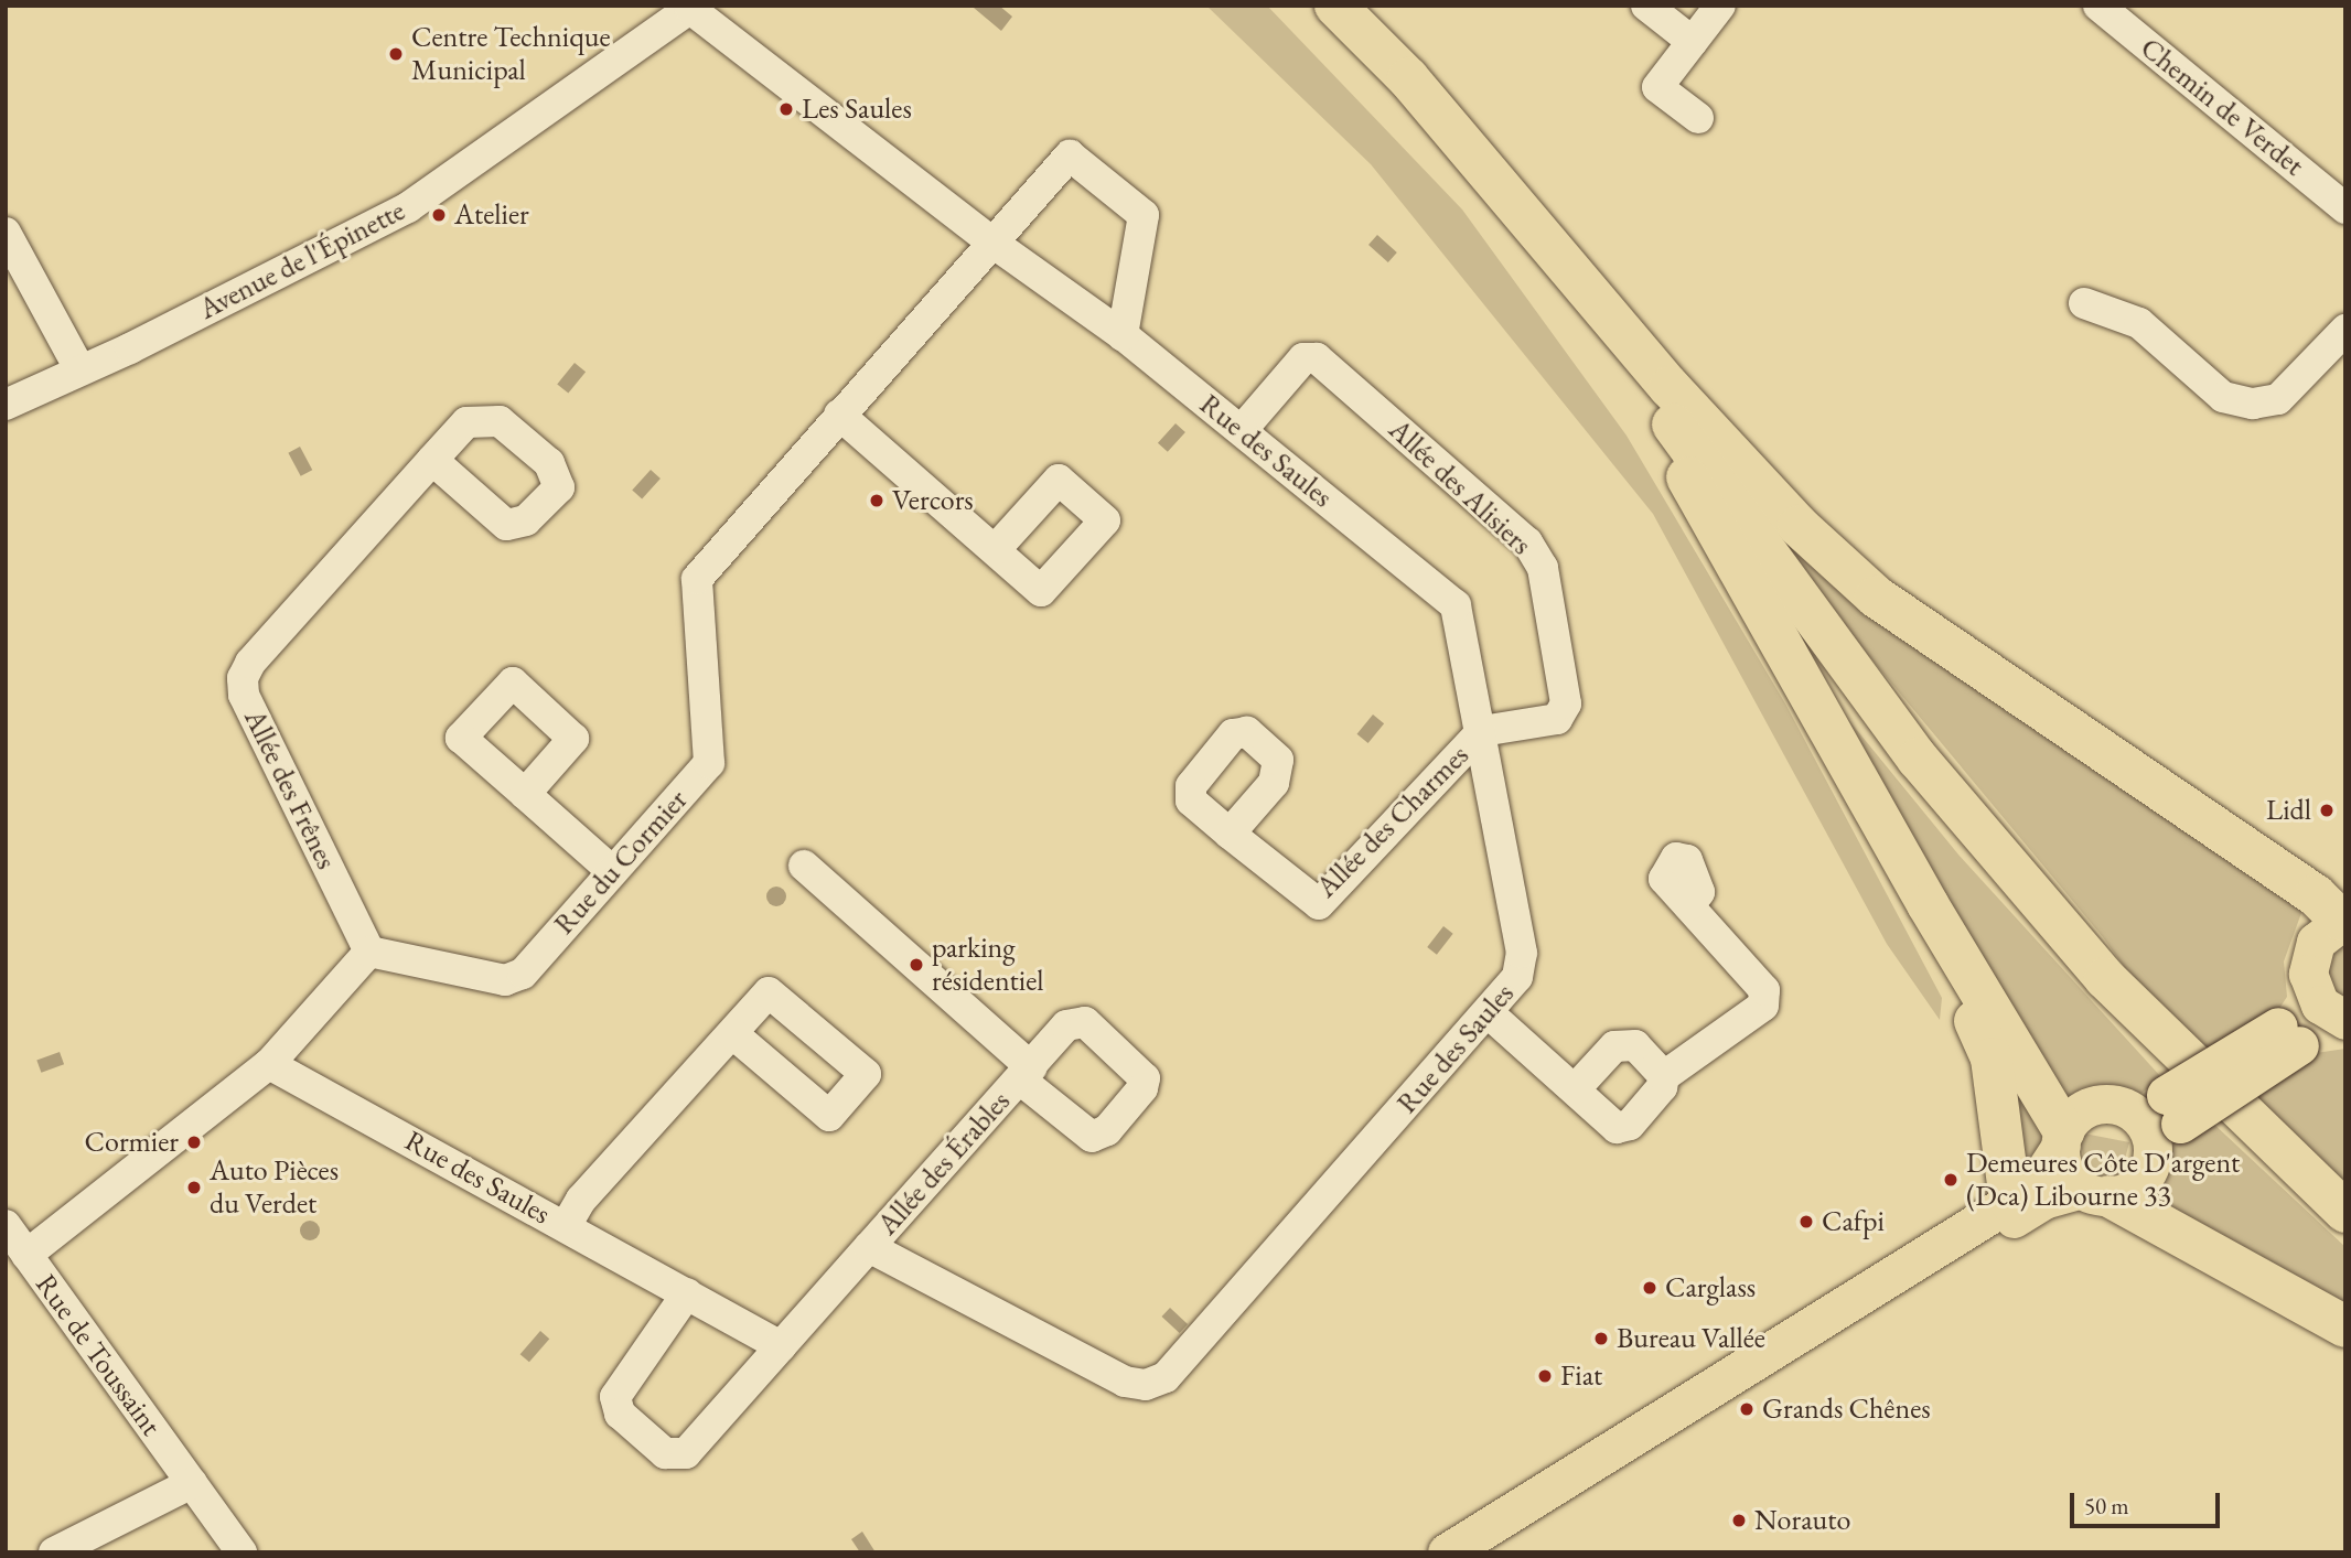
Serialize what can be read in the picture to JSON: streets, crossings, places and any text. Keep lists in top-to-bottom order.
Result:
{
  "streets": {
    "street": [
      "Chemin de Verdet",
      "Avenue de l'Épinette",
      "Rue des Saules",
      "Allée des Alisiers",
      "Allée des Frênes",
      "Allée des Charmes",
      "Rue du Cormier",
      "Allée des Érables",
      "Rue de Toussaint"
    ]
  },
  "crossings": [
    ["Avenue de l'Épinette", "Rue des Saules"],
    ["Rue des Saules", "Allée des Alisiers"],
    ["Rue des Saules", "Allée des Charmes"],
    ["Rue des Saules", "Rue du Cormier"],
    ["Rue des Saules", "Allée des Érables"],
    ["Allée des Alisiers", "Allée des Charmes"],
    ["Allée des Frênes", "Rue du Cormier"]
  ],
  "places": [
    "Centre Technique Municipal",
    "Les Saules",
    "Atelier",
    "Vercors",
    "Lidl",
    "parking résidentiel",
    "Cormier",
    "Demeures Côte D'argent (Dca) Libourne 33",
    "Auto Pièces du Verdet",
    "Cafpi",
    "Carglass",
    "Bureau Vallée",
    "Fiat",
    "Grands Chênes",
    "Norauto"
  ],
  "scale_bar": "50 m"
}
